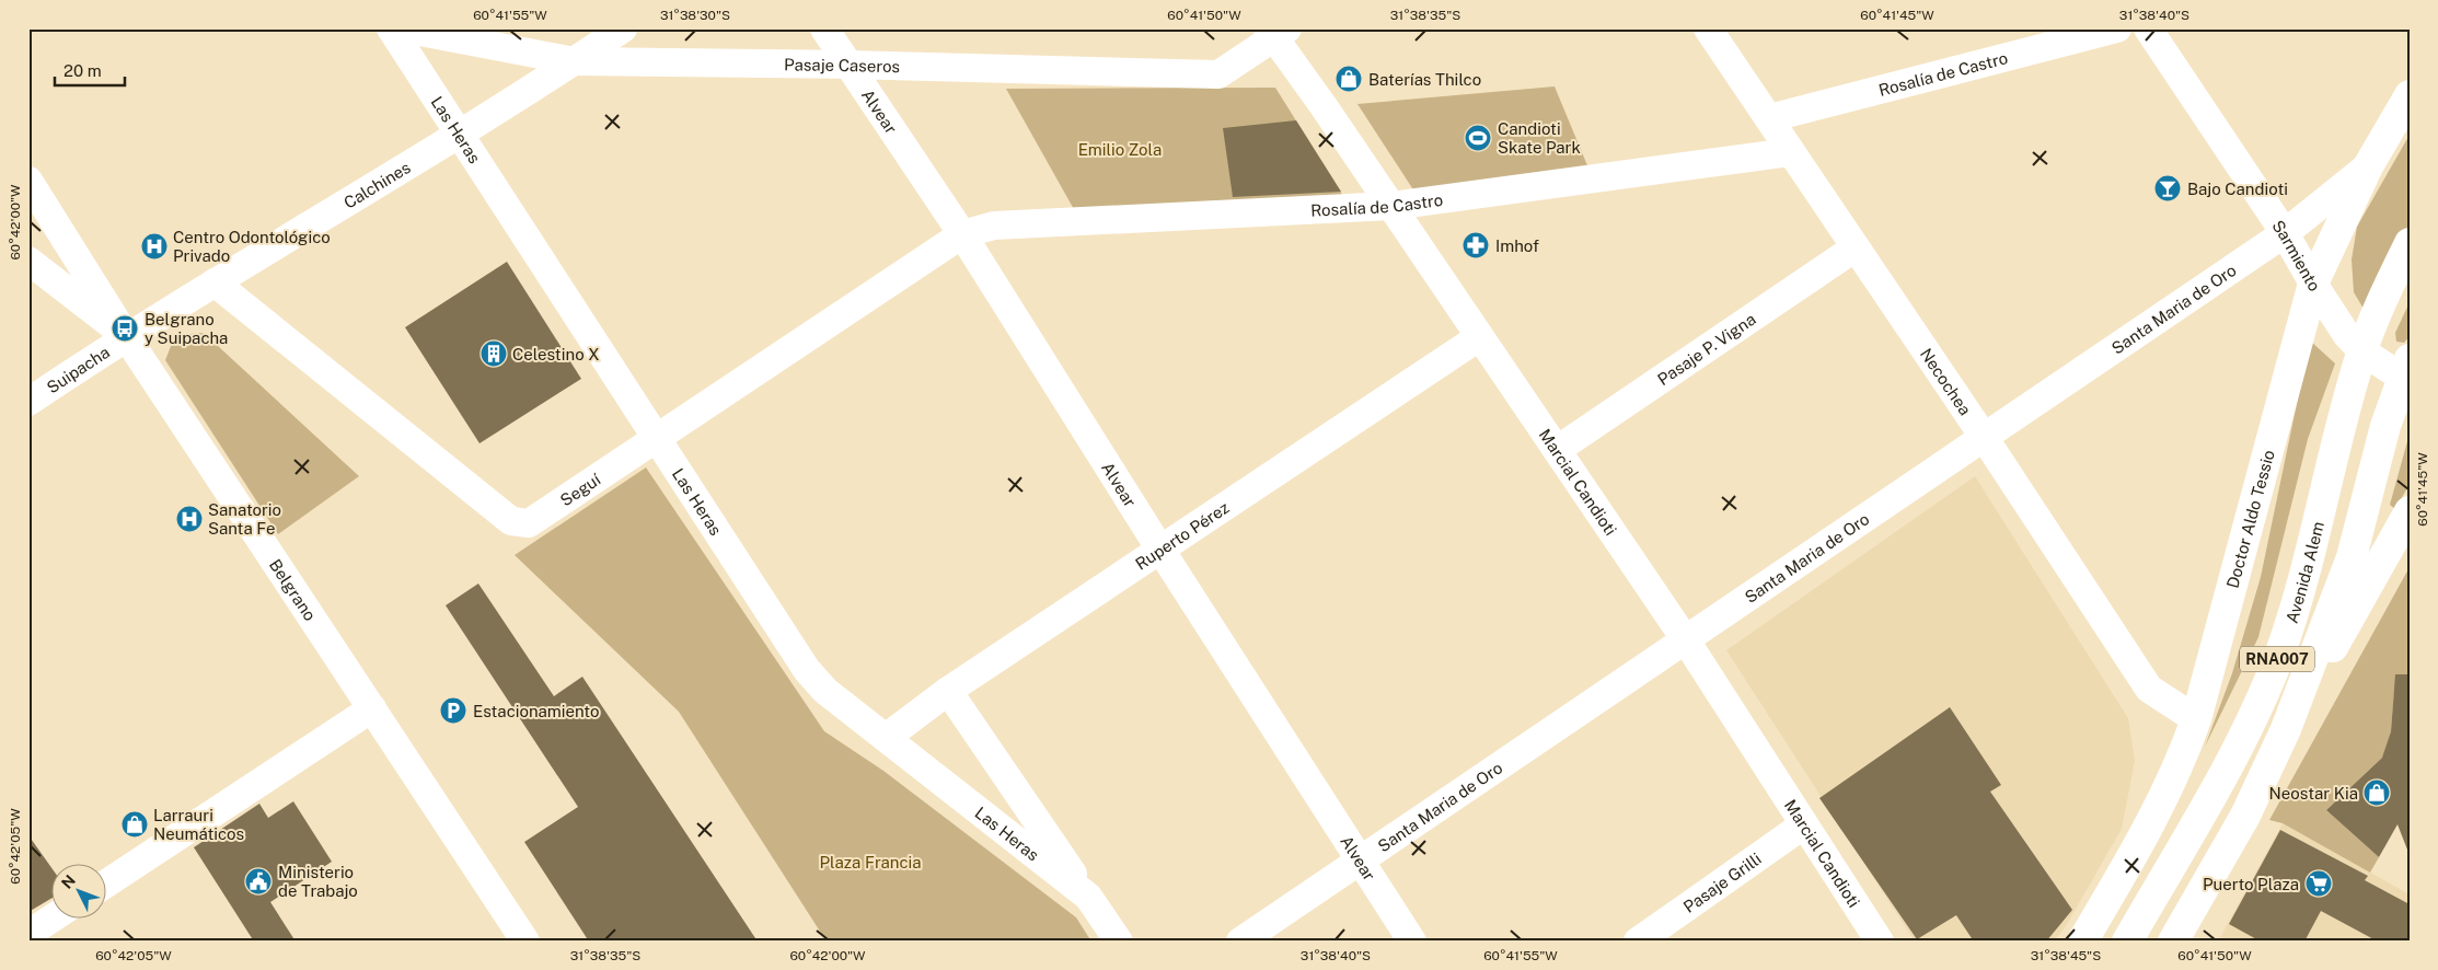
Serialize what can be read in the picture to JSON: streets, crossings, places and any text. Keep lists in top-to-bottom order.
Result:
{
  "streets": {
    "main road": ["Doctor Aldo Tessio", "Avenida Alem", "RNA007"],
    "street": [
      "Pasaje Caseros",
      "Rosalía de Castro",
      "Alvear",
      "Las Heras",
      "Calchines",
      "Sarmiento",
      "Santa Maria de Oro",
      "Pasaje P. Vigna",
      "Suipacha",
      "Necochea",
      "Marcial Candioti",
      "Seguí",
      "Ruperto Pérez",
      "Belgrano",
      "Pasaje Grilli"
    ]
  },
  "crossings": [
    ["Pasaje Caseros", "Alvear"],
    ["Pasaje Caseros", "Calchines"],
    ["Pasaje Caseros", "Marcial Candioti"],
    ["Rosalía de Castro", "Alvear"],
    ["Rosalía de Castro", "Necochea"],
    ["Rosalía de Castro", "Marcial Candioti"],
    ["Rosalía de Castro", "Seguí"],
    ["Alvear", "Santa Maria de Oro"],
    ["Alvear", "Seguí"],
    ["Alvear", "Ruperto Pérez"],
    ["Las Heras", "Calchines"],
    ["Las Heras", "Seguí"],
    ["Las Heras", "Ruperto Pérez"],
    ["Calchines", "Suipacha"],
    ["Calchines", "Seguí"],
    ["Calchines", "Belgrano"],
    ["Sarmiento", "Santa Maria de Oro"],
    ["Sarmiento", "Doctor Aldo Tessio"],
    ["Sarmiento", "Avenida Alem"],
    ["Sarmiento", "RNA007"],
    ["Santa Maria de Oro", "Necochea"],
    ["Santa Maria de Oro", "Marcial Candioti"],
    ["Santa Maria de Oro", "Doctor Aldo Tessio"],
    ["Pasaje P. Vigna", "Necochea"],
    ["Pasaje P. Vigna", "Marcial Candioti"],
    ["Suipacha", "Belgrano"],
    ["Necochea", "Doctor Aldo Tessio"],
    ["Marcial Candioti", "Ruperto Pérez"],
    ["Marcial Candioti", "Pasaje Grilli"]
  ],
  "parks": ["Emilio Zola", "Plaza Francia"],
  "places": {
    "shop": ["Baterías Thilco", "Neostar Kia", "Larrauri Neumáticos"],
    "sports": ["Candioti Skate Park"],
    "bar": ["Bajo Candioti"],
    "pharmacy": ["Imhof"],
    "hospital": ["Centro Odontológico Privado", "Sanatorio Santa Fe"],
    "bus stop": ["Belgrano y Suipacha"],
    "building": ["Celestino X"],
    "parking": ["Estacionamiento"],
    "public building": ["Ministerio de Trabajo"],
    "supermarket": ["Puerto Plaza"]
  },
  "scale_bar": "20 m",
  "north": "top left",
  "coordinates": [
    "60°41'55\"W",
    "31°38'30\"S",
    "60°41'50\"W",
    "31°38'35\"S",
    "60°41'45\"W",
    "31°38'40\"S",
    "60°42'00\"W",
    "60°42'05\"W",
    "31°38'45\"S"
  ]
}
